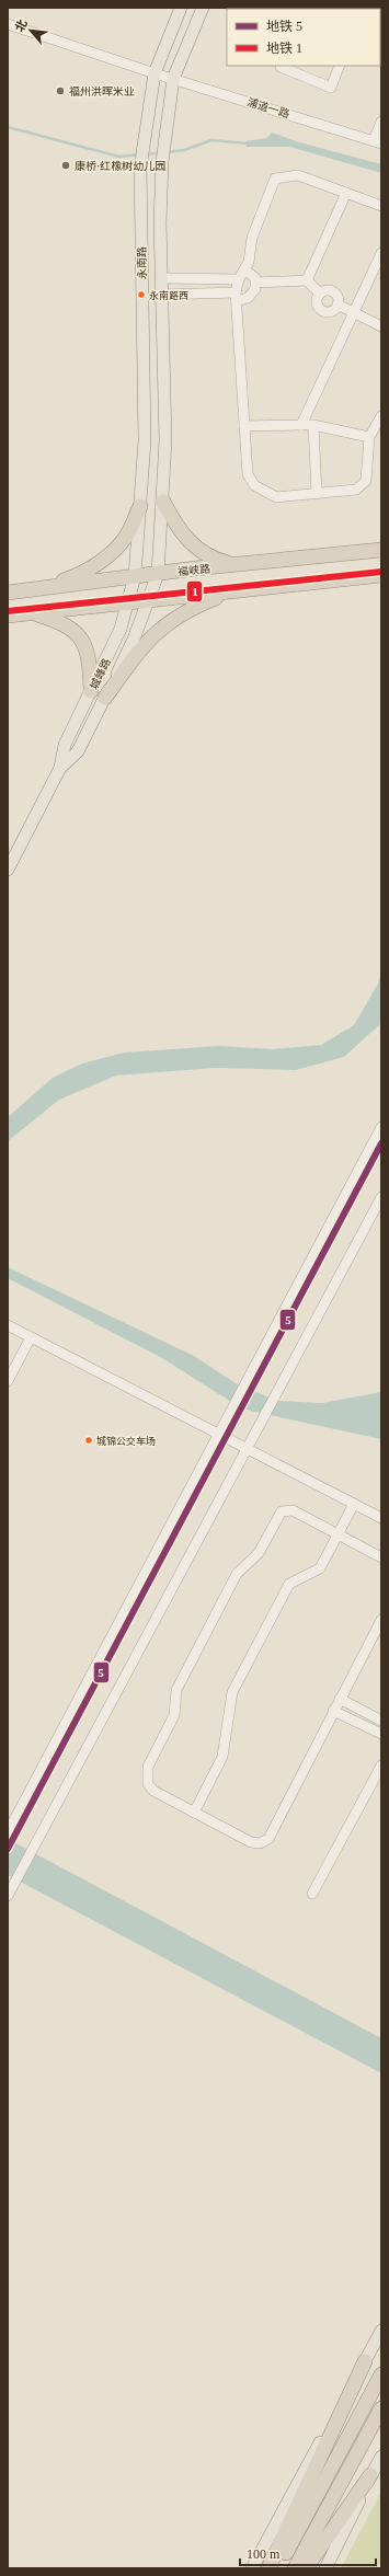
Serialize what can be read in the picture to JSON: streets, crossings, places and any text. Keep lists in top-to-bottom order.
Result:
{
  "streets": {
    "highway": ["福峡路"],
    "main road": ["永南路", "城峰路"],
    "street": ["浦道一路"]
  },
  "crossings": [
    ["浦道一路", "永南路"],
    ["浦道一路", "城峰路"],
    ["永南路", "福峡路"],
    ["永南路", "城峰路"],
    ["福峡路", "城峰路"]
  ],
  "places": [
    "福州洪晖米业",
    "康桥·红橡树幼儿园",
    "永南路西",
    "城锦公交车场"
  ],
  "lines": ["metro line 1", "metro line 5"],
  "legend": ["地铁 5", "地铁 1"],
  "scale_bar": "100 m",
  "north": "top left"
}
